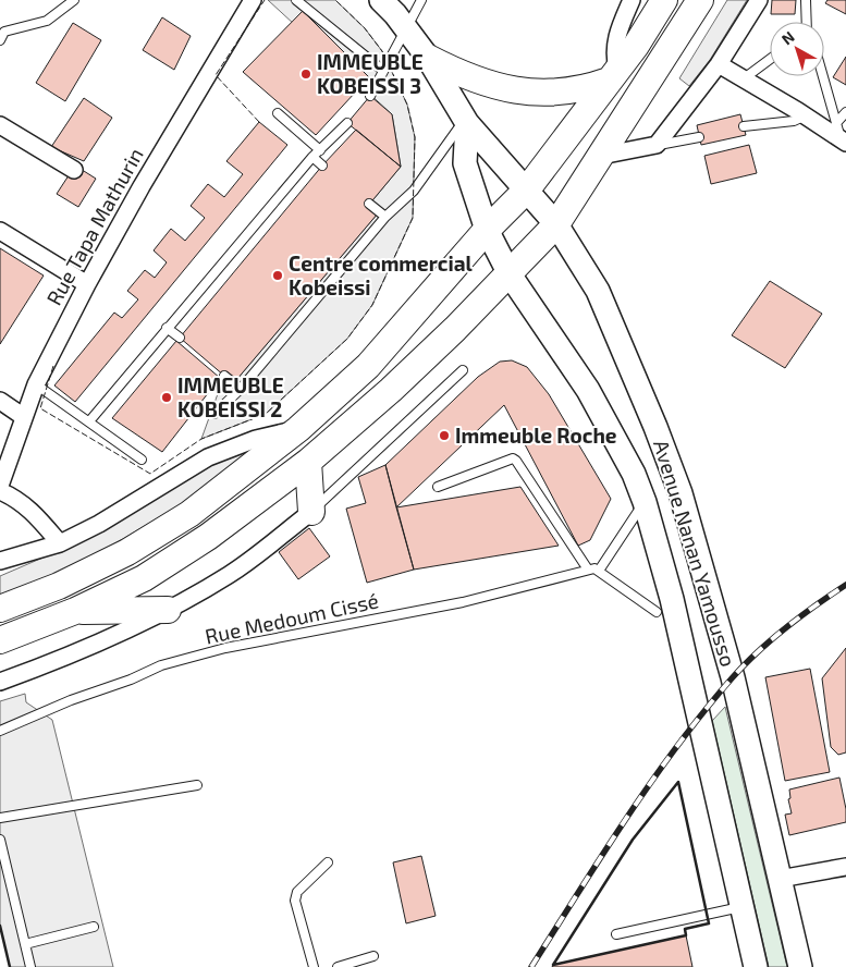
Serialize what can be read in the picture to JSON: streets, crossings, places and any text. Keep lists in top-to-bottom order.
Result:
{
  "streets": {
    "main road": ["Avenue Nanan Yamousso"],
    "street": ["Rue Tapa Mathurin"],
    "lane": ["Rue Medoum Cissé"]
  },
  "places": [
    "IMMEUBLE KOBEISSI 3",
    "Centre commercial Kobeissi",
    "IMMEUBLE KOBEISSI 2",
    "Immeuble Roche"
  ],
  "north": "top left"
}
